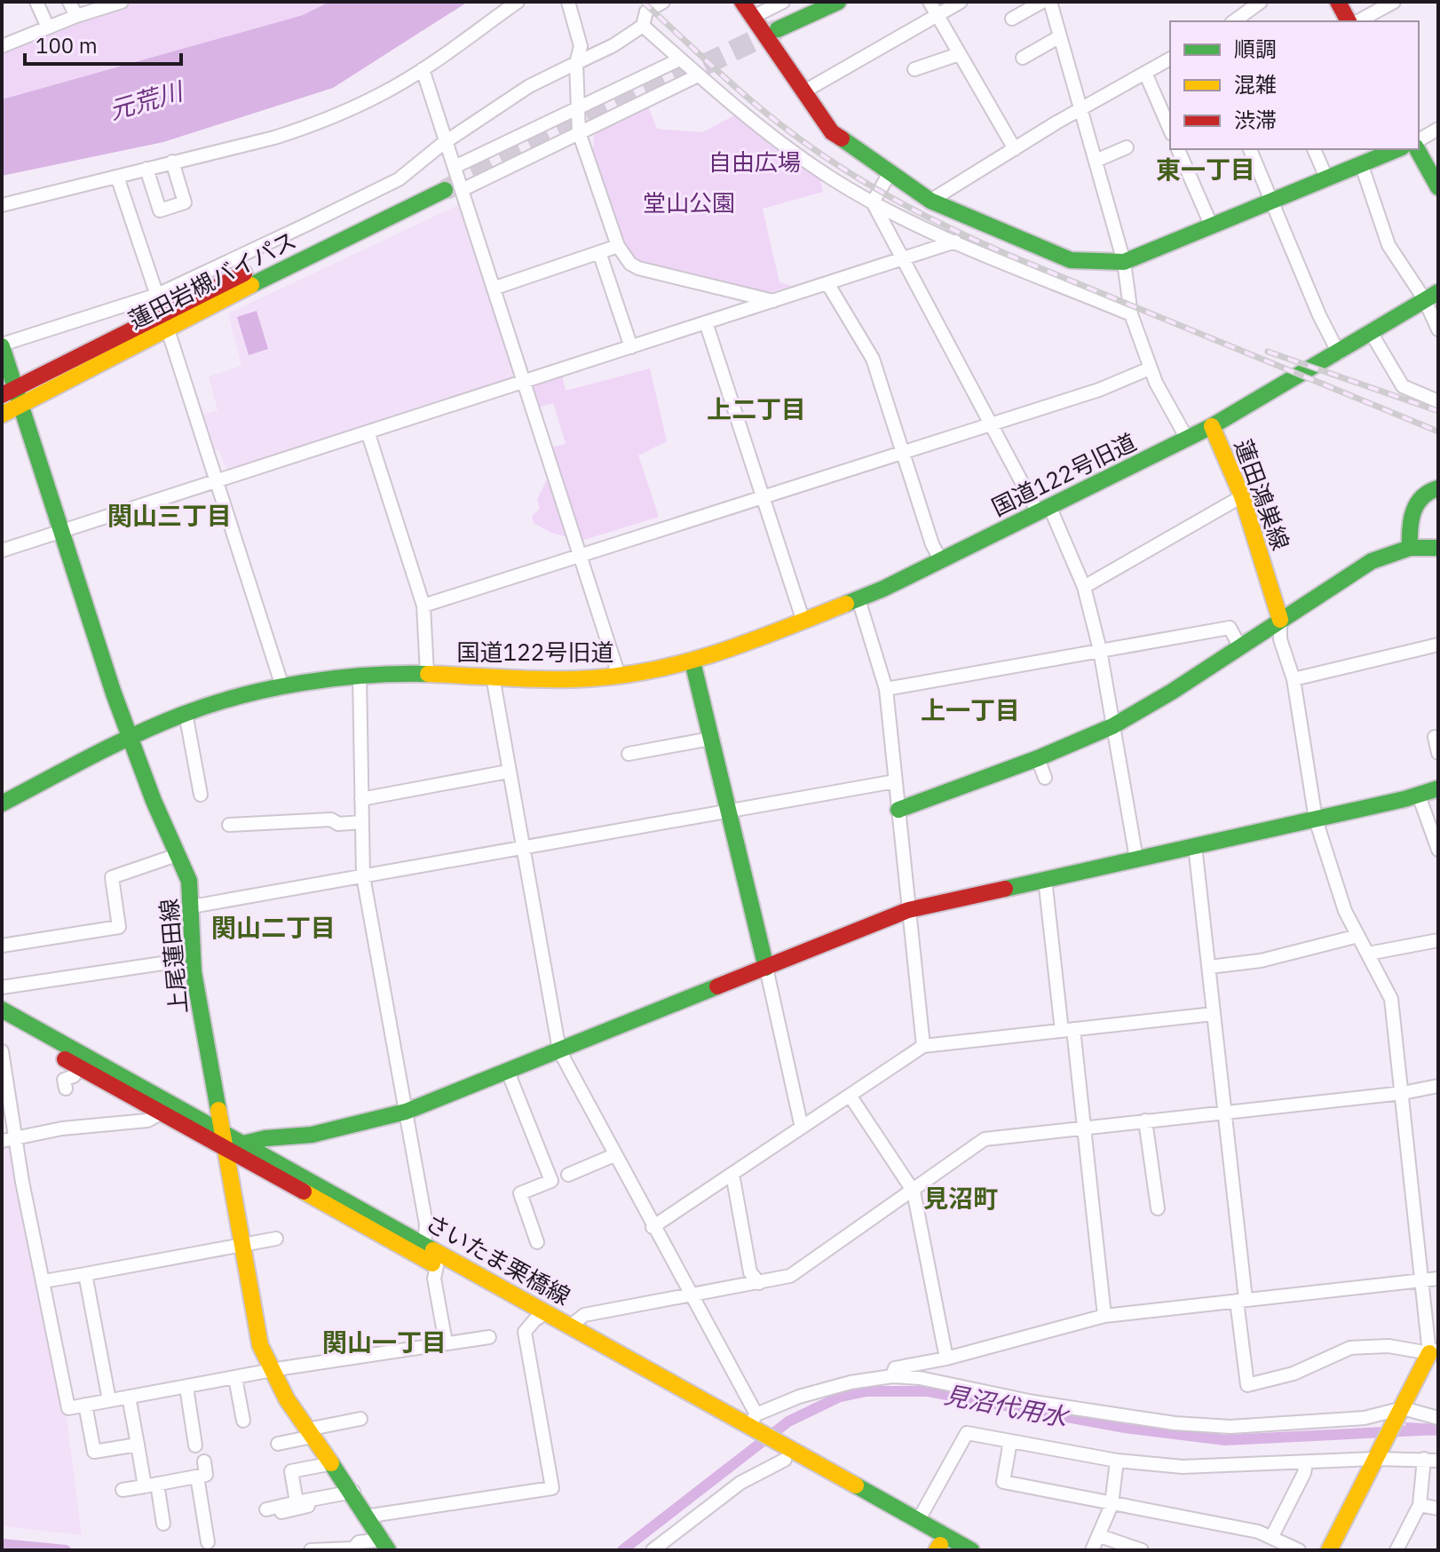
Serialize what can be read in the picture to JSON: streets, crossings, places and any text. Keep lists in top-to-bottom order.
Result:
{
  "streets": {
    "main road": [
      "蓮田岩槻バイパス",
      "国道122号旧道",
      "蓮田鴻巣線",
      "上尾蓮田線",
      "さいたま栗橋線"
    ]
  },
  "crossings": [
    ["蓮田岩槻バイパス", "上尾蓮田線"],
    ["国道122号旧道", "蓮田鴻巣線"],
    ["国道122号旧道", "上尾蓮田線"],
    ["上尾蓮田線", "さいたま栗橋線"]
  ],
  "districts": [
    "東一丁目",
    "上二丁目",
    "関山三丁目",
    "上一丁目",
    "関山二丁目",
    "見沼町",
    "関山一丁目"
  ],
  "water": ["元荒川", "見沼代用水"],
  "parks": ["自由広場", "堂山公園"],
  "legend": ["順調", "混雑", "渋滞"],
  "scale_bar": "100 m"
}
